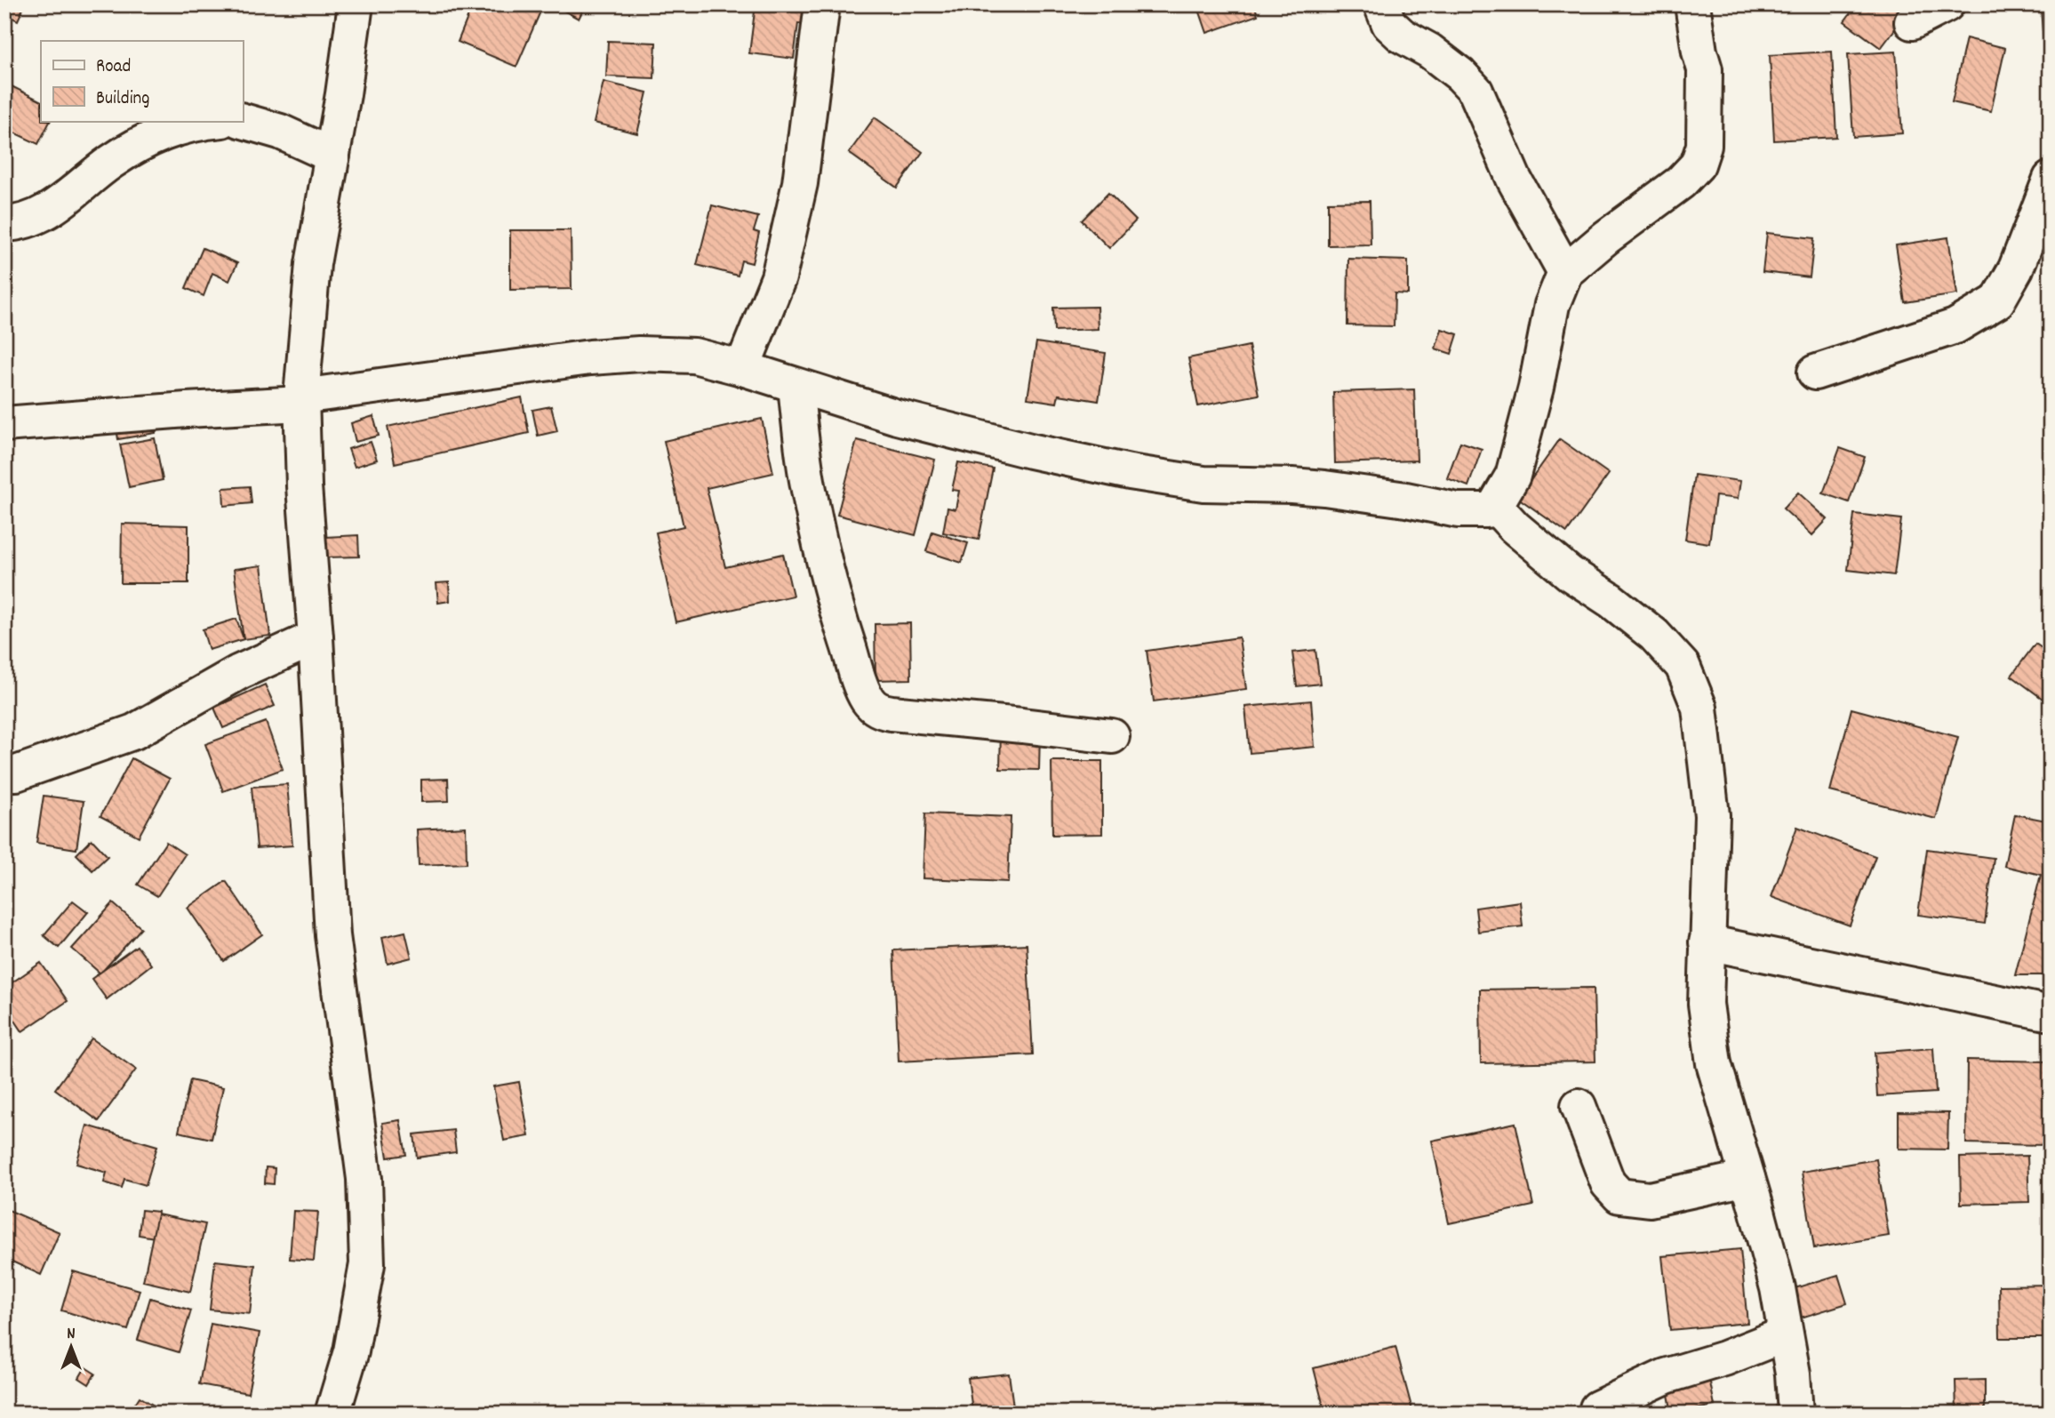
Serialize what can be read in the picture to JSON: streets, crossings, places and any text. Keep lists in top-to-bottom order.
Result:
{
  "legend": ["Road", "Building"],
  "north": "top"
}
